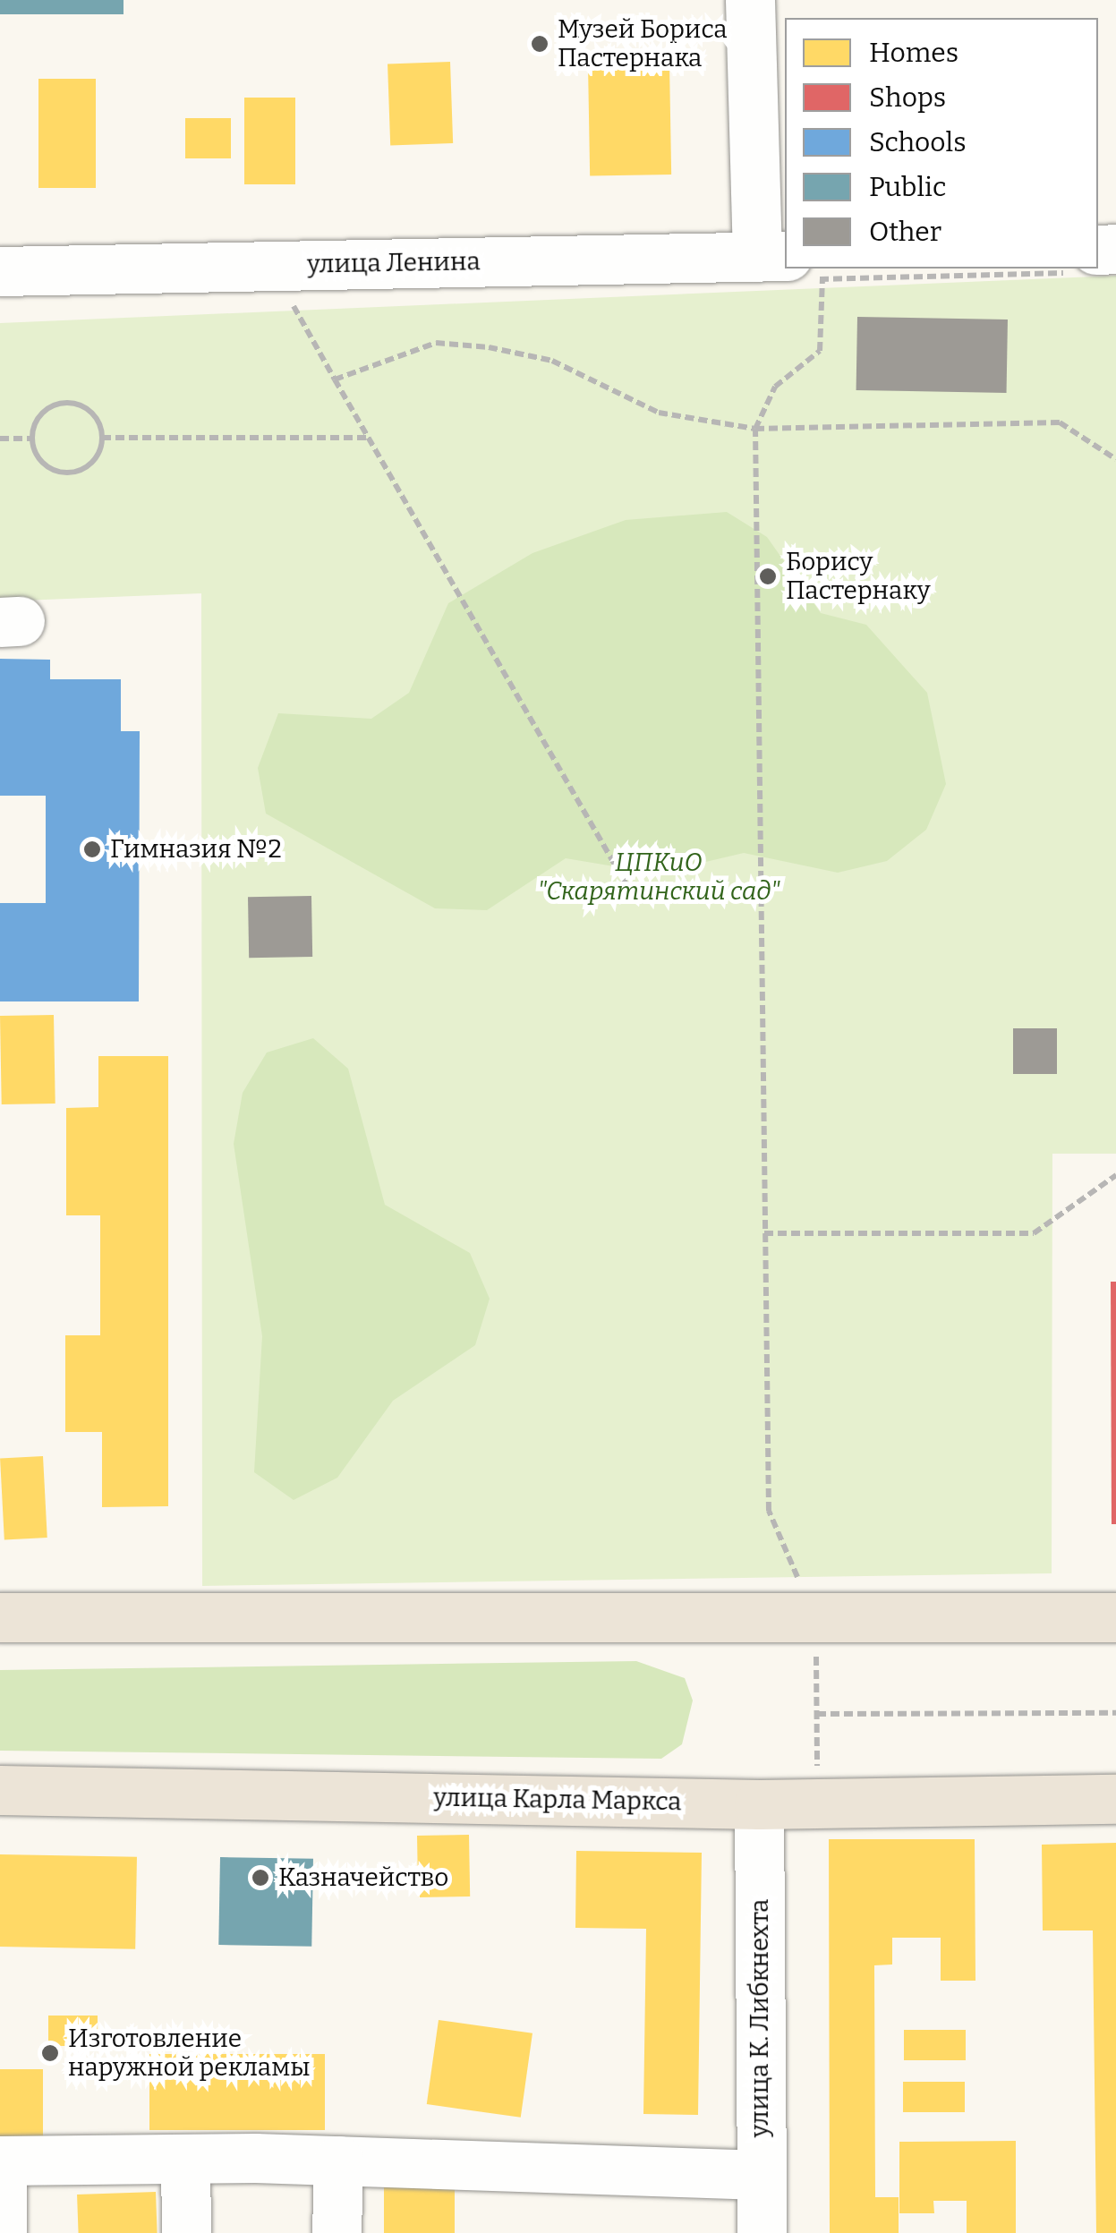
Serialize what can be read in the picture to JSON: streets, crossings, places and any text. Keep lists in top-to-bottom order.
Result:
{
  "streets": {
    "main road": ["улица Карла Маркса"],
    "street": ["улица Ленина", "улица К. Либкнехта"]
  },
  "crossings": [
    ["улица Карла Маркса", "улица К. Либкнехта"]
  ],
  "parks": ["ЦПКиО \"Скарятинский сад\""],
  "places": [
    "Музей Бориса Пастернака",
    "Борису Пастернаку",
    "Гимназия №2",
    "Казначейство",
    "Изготовление наружной рекламы"
  ],
  "legend": [
    "Homes",
    "Shops",
    "Schools",
    "Public",
    "Other"
  ]
}
